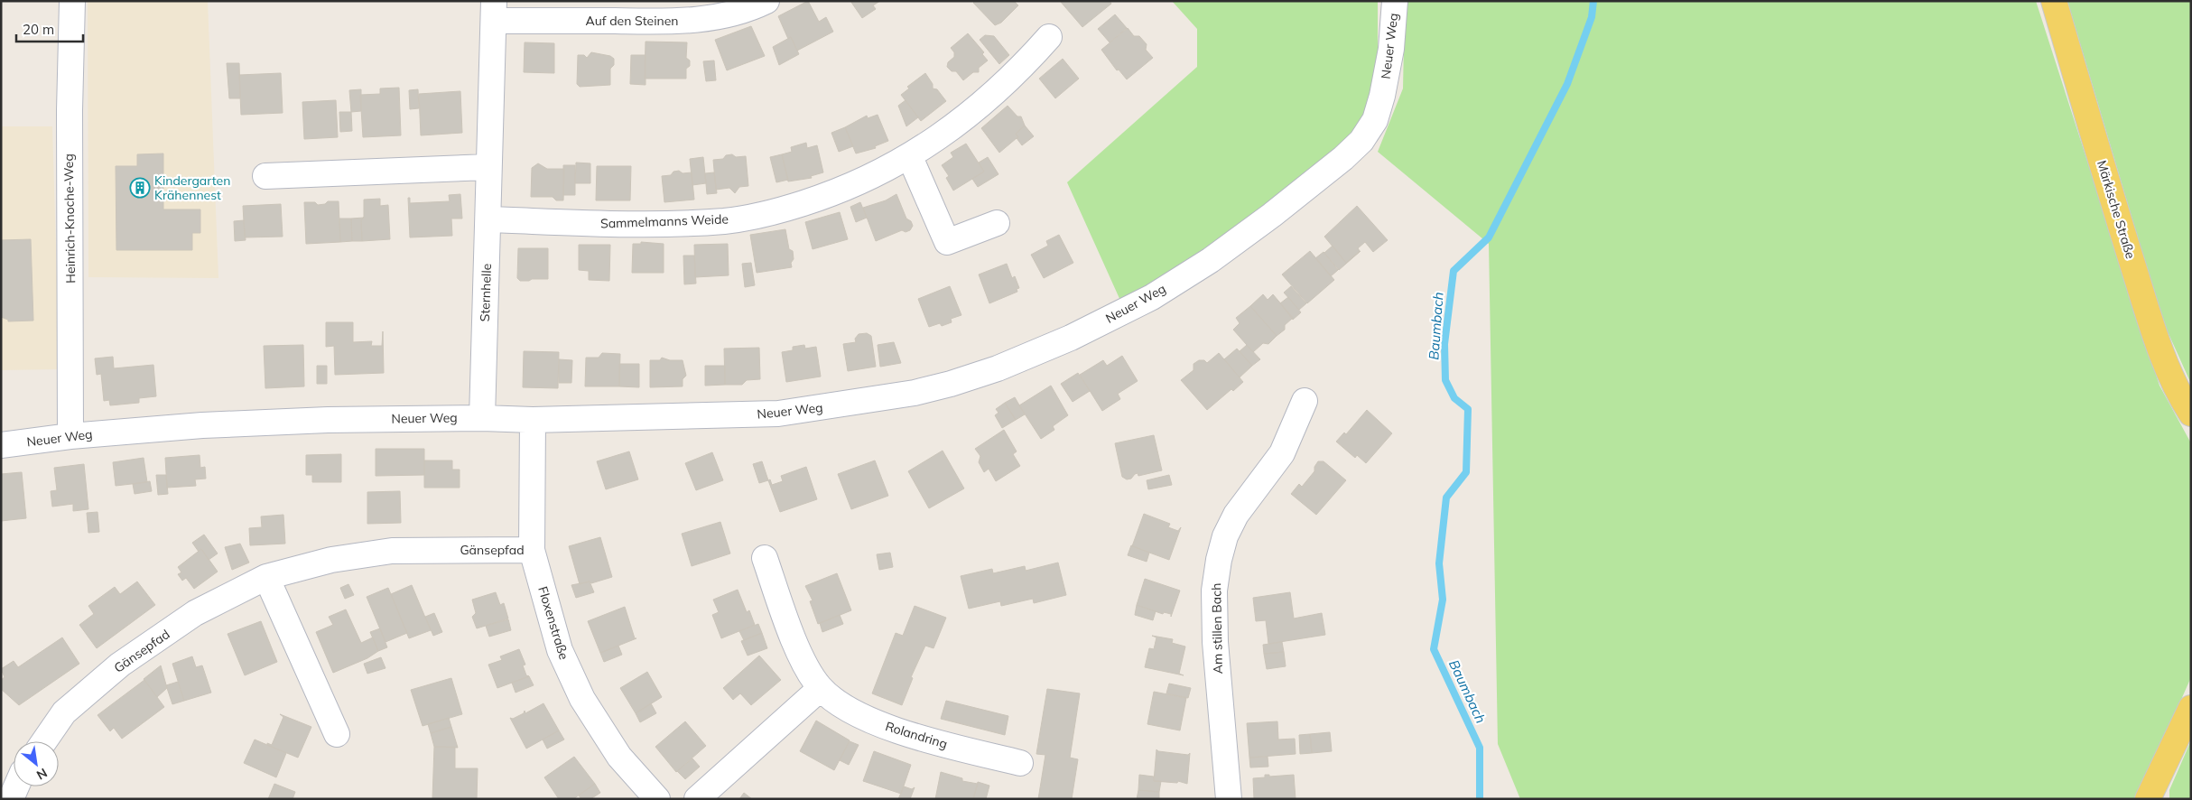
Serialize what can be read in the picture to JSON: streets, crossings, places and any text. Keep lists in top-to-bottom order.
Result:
{
  "streets": {
    "main road": ["Märkische Straße"],
    "street": [
      "Auf den Steinen",
      "Neuer Weg",
      "Heinrich-Knoche-Weg",
      "Sammelmanns Weide",
      "Sternhelle",
      "Gänsepfad",
      "Floxenstraße",
      "Am stillen Bach",
      "Rolandring"
    ]
  },
  "crossings": [
    ["Auf den Steinen", "Sternhelle"],
    ["Neuer Weg", "Heinrich-Knoche-Weg"],
    ["Neuer Weg", "Sternhelle"],
    ["Neuer Weg", "Floxenstraße"],
    ["Sammelmanns Weide", "Sternhelle"],
    ["Gänsepfad", "Floxenstraße"]
  ],
  "water": ["Baumbach"],
  "places": {
    "building": ["Kindergarten Krähennest"]
  },
  "scale_bar": "20 m",
  "north": "bottom right"
}
